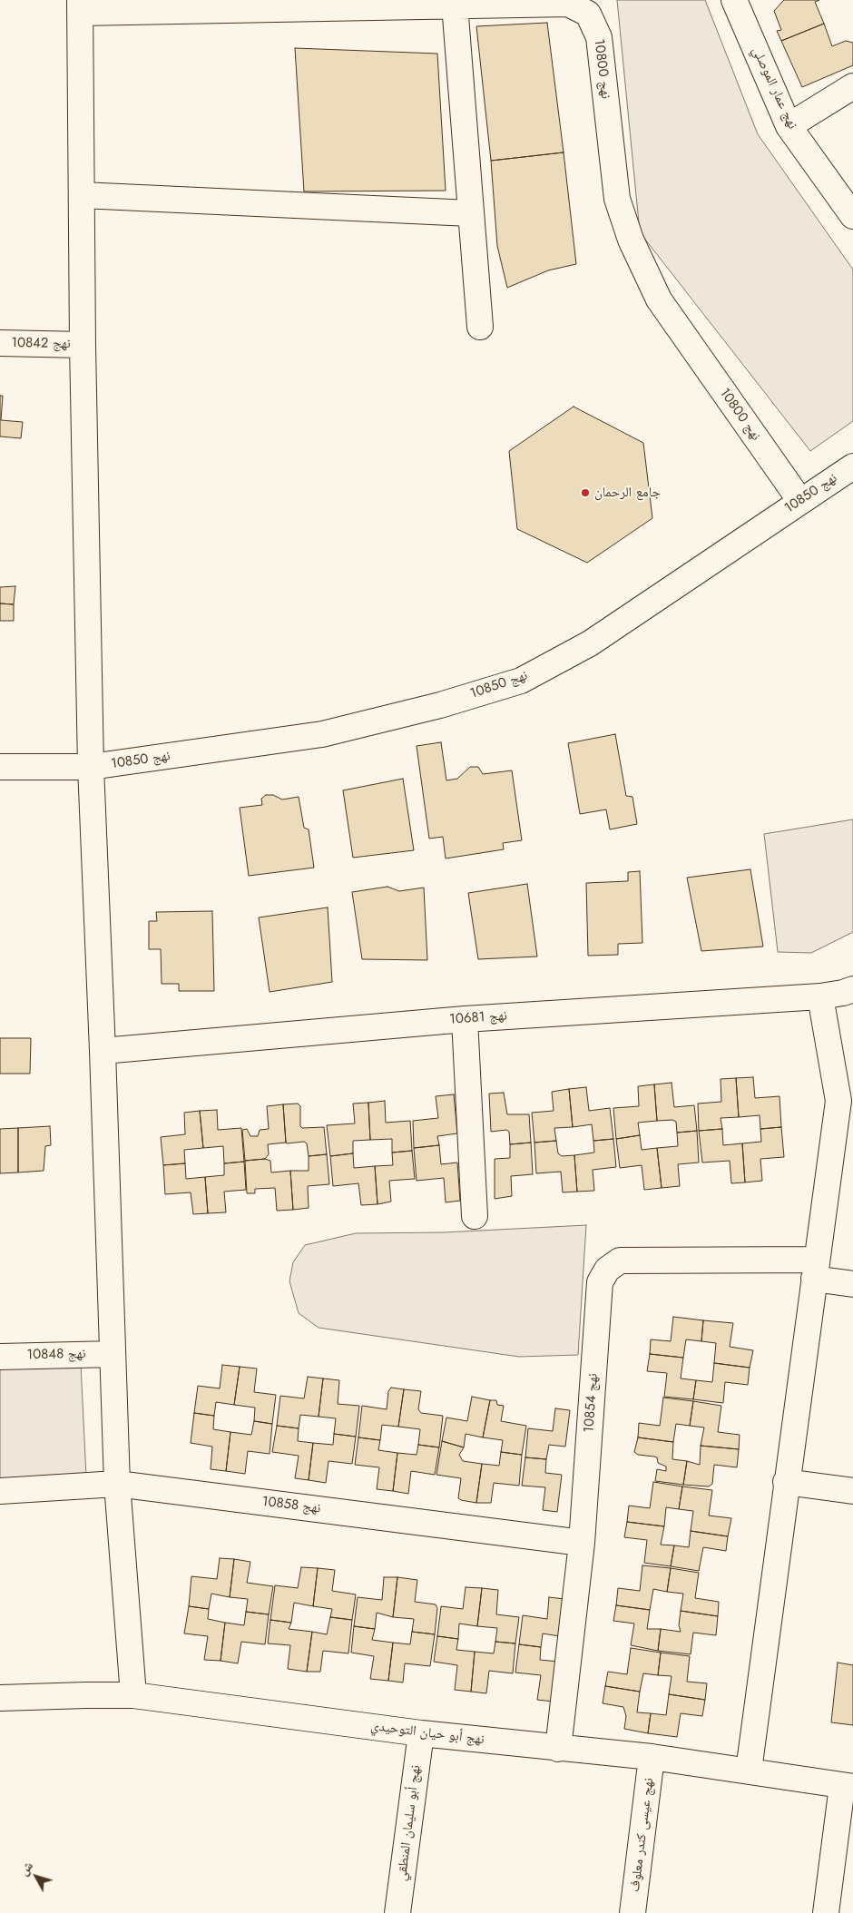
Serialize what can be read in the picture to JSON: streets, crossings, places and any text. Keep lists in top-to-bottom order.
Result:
{
  "streets": {
    "street": [
      "نهج 10800",
      "نهج عمار الموصلي",
      "نهج 10842",
      "نهج 10850",
      "نهج 10681",
      "نهج 10848",
      "نهج 10854",
      "نهج 10858",
      "نهج أبو حيان التوحيدي",
      "نهج أبو سليمان المنطقي",
      "نهج عيسى كندر معلوف"
    ]
  },
  "crossings": [
    ["نهج 10800", "نهج 10850"],
    ["نهج 10854", "نهج 10858"],
    ["نهج 10854", "نهج أبو حيان التوحيدي"],
    ["نهج أبو حيان التوحيدي", "نهج أبو سليمان المنطقي"],
    ["نهج أبو حيان التوحيدي", "نهج عيسى كندر معلوف"]
  ],
  "places": ["جامع الرحمان"],
  "north": "top left"
}
